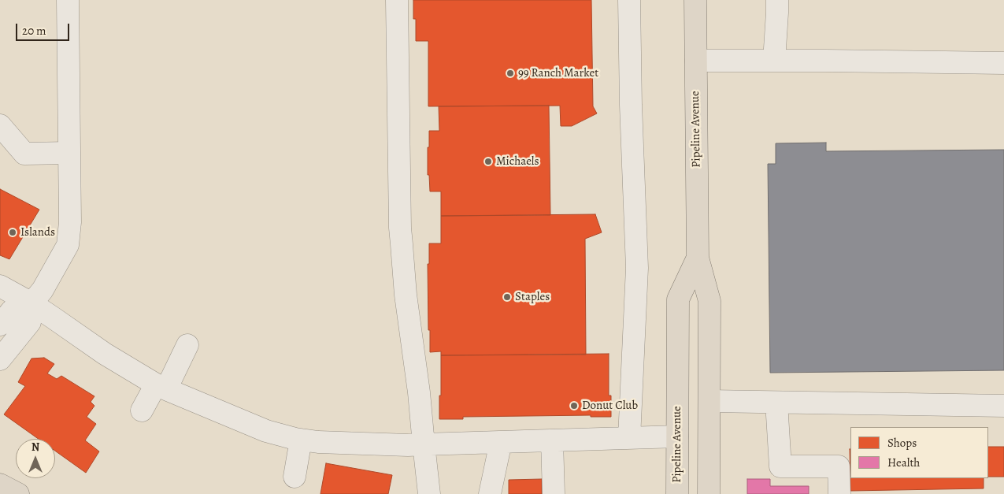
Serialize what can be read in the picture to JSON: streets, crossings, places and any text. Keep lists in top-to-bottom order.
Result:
{
  "streets": {
    "main road": ["Pipeline Avenue"]
  },
  "places": [
    "99 Ranch Market",
    "Michaels",
    "Islands",
    "Staples",
    "Donut Club"
  ],
  "legend": ["Shops", "Health"],
  "scale_bar": "20 m",
  "north": "top"
}
